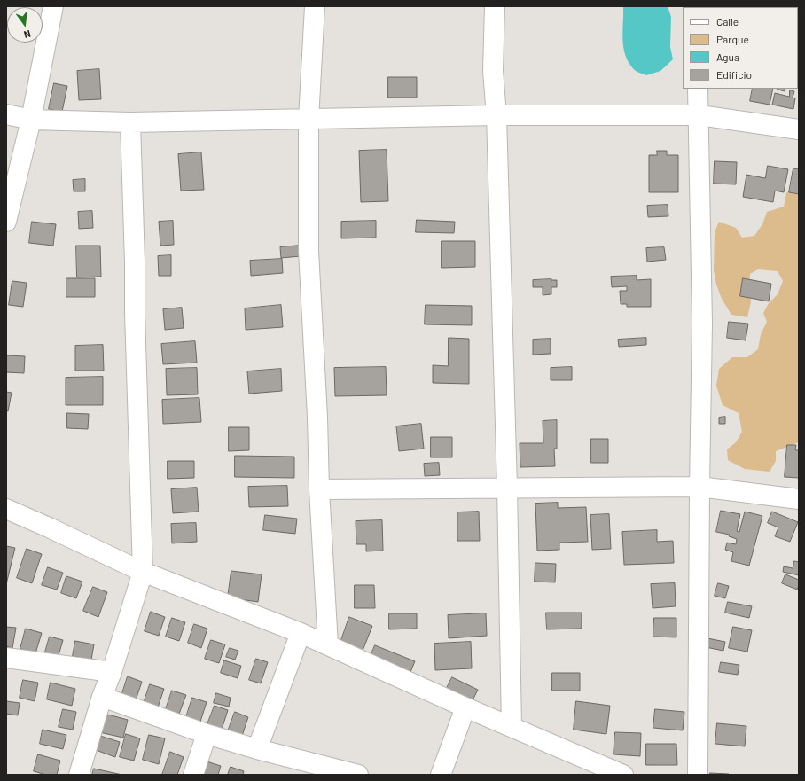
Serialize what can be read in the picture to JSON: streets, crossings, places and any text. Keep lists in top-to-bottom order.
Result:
{
  "legend": [
    "Calle",
    "Parque",
    "Agua",
    "Edificio"
  ],
  "north": "bottom"
}
